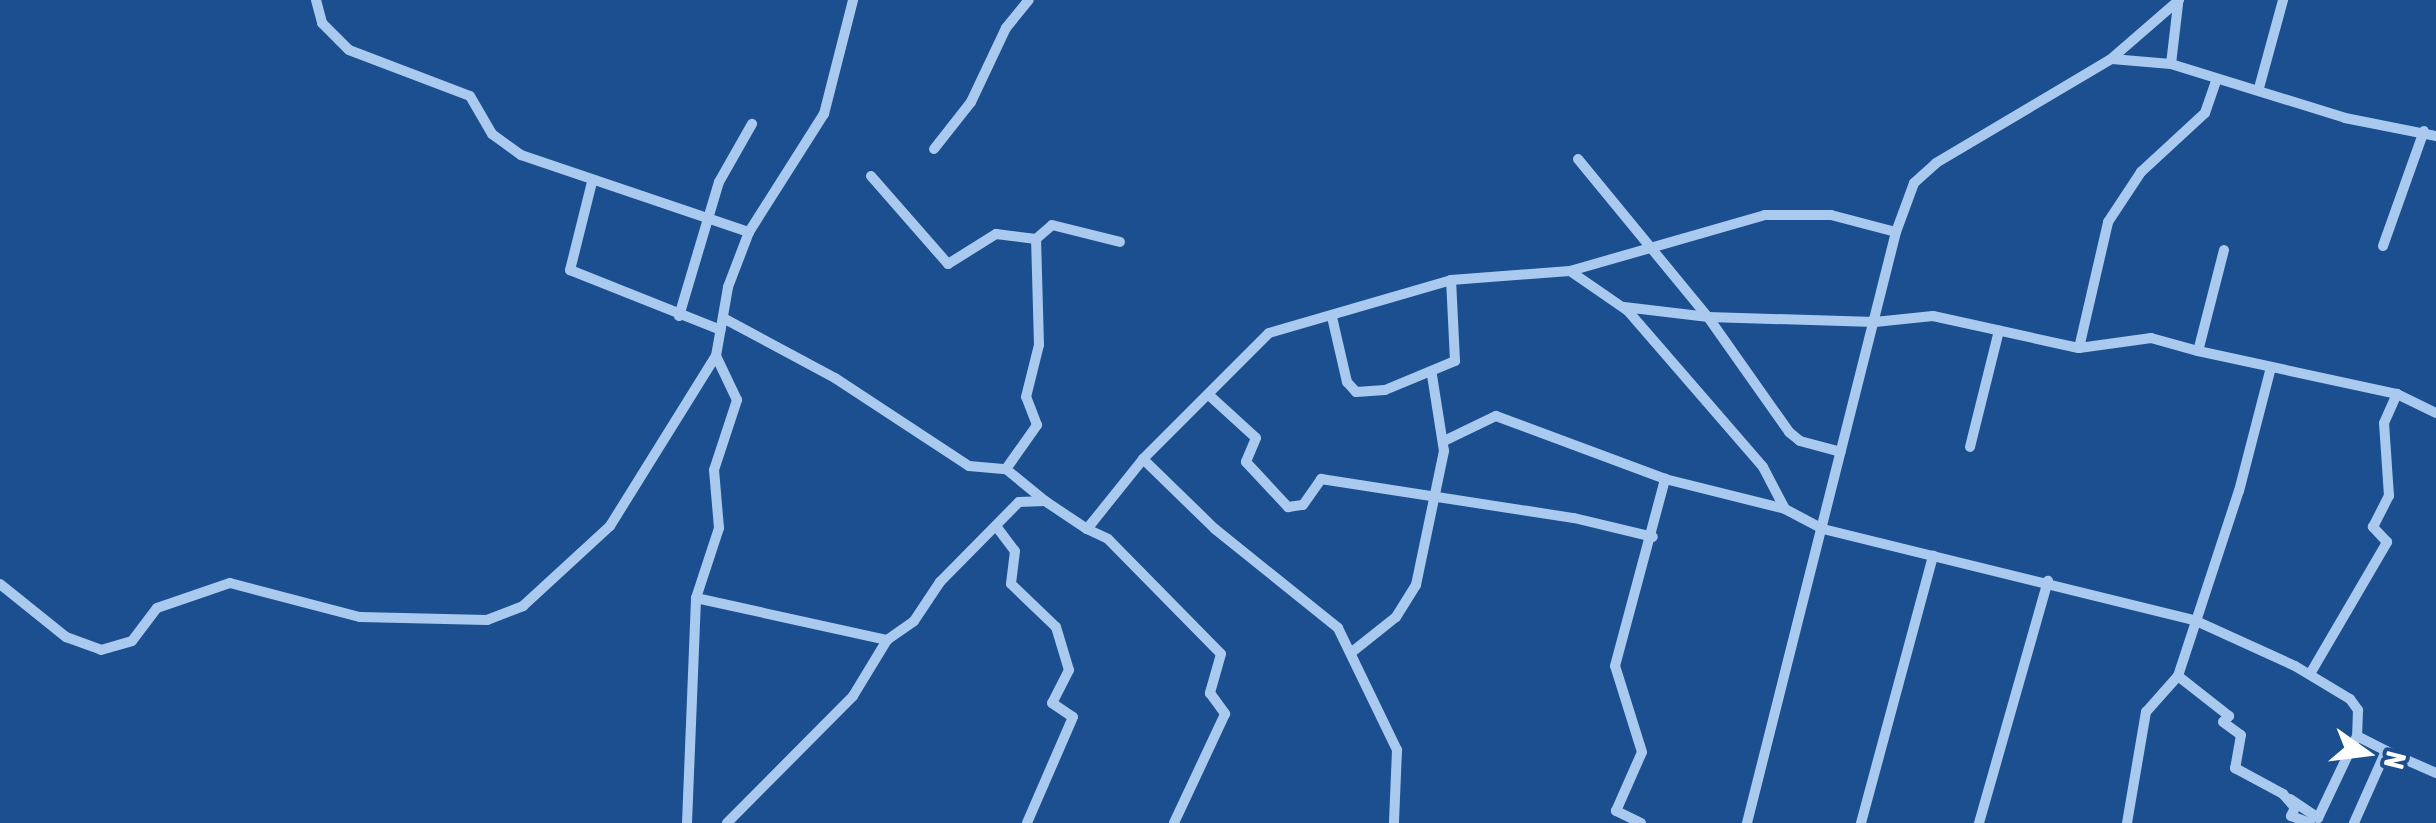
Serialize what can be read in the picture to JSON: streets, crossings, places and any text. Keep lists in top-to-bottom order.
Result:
{
  "north": "right"
}
